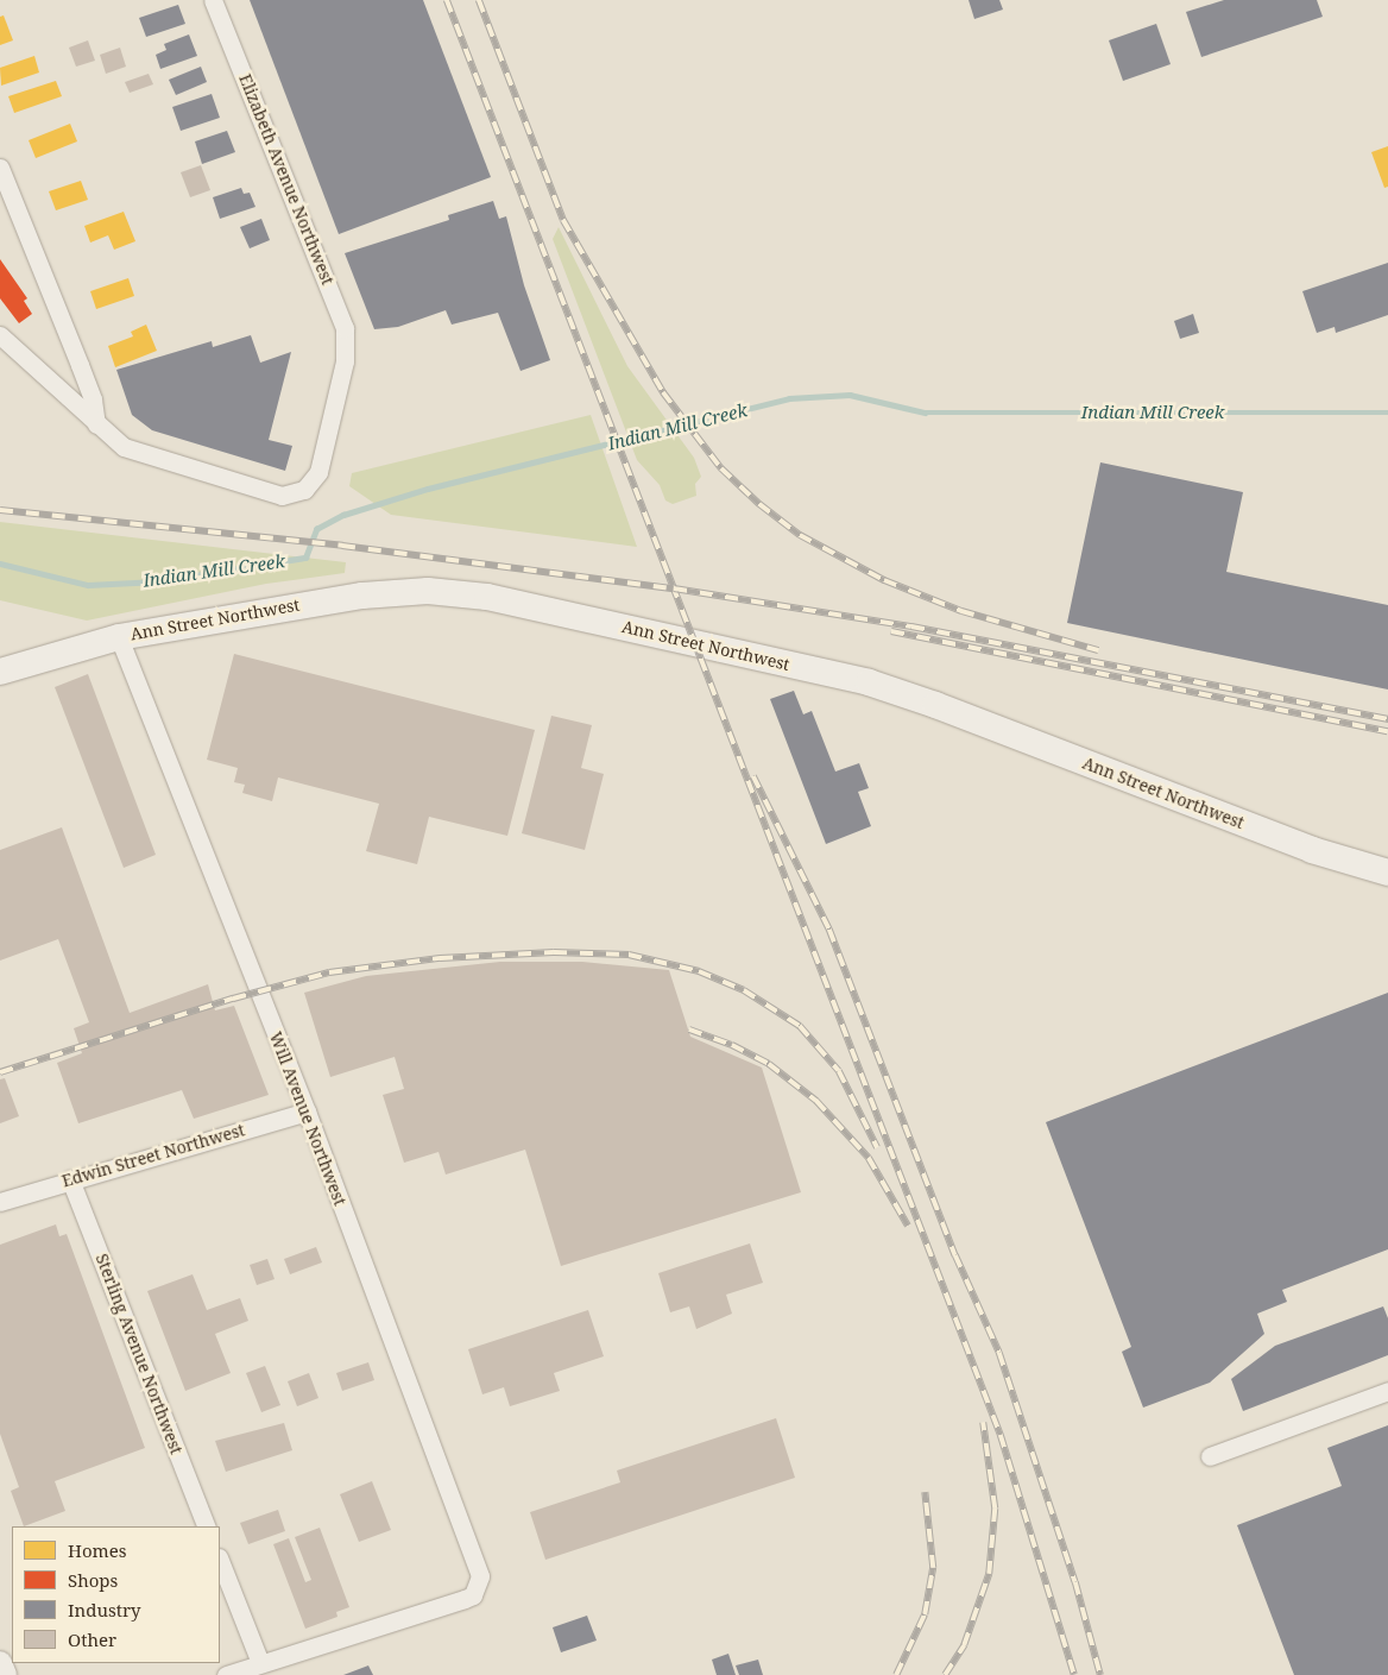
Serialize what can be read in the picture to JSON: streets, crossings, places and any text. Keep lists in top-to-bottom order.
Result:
{
  "streets": {
    "main road": ["Ann Street Northwest"],
    "street": [
      "Elizabeth Avenue Northwest",
      "Will Avenue Northwest",
      "Edwin Street Northwest",
      "Sterling Avenue Northwest"
    ]
  },
  "crossings": [
    ["Ann Street Northwest", "Will Avenue Northwest"],
    ["Will Avenue Northwest", "Edwin Street Northwest"],
    ["Edwin Street Northwest", "Sterling Avenue Northwest"]
  ],
  "water": ["Indian Mill Creek"],
  "legend": [
    "Homes",
    "Shops",
    "Industry",
    "Other"
  ]
}
